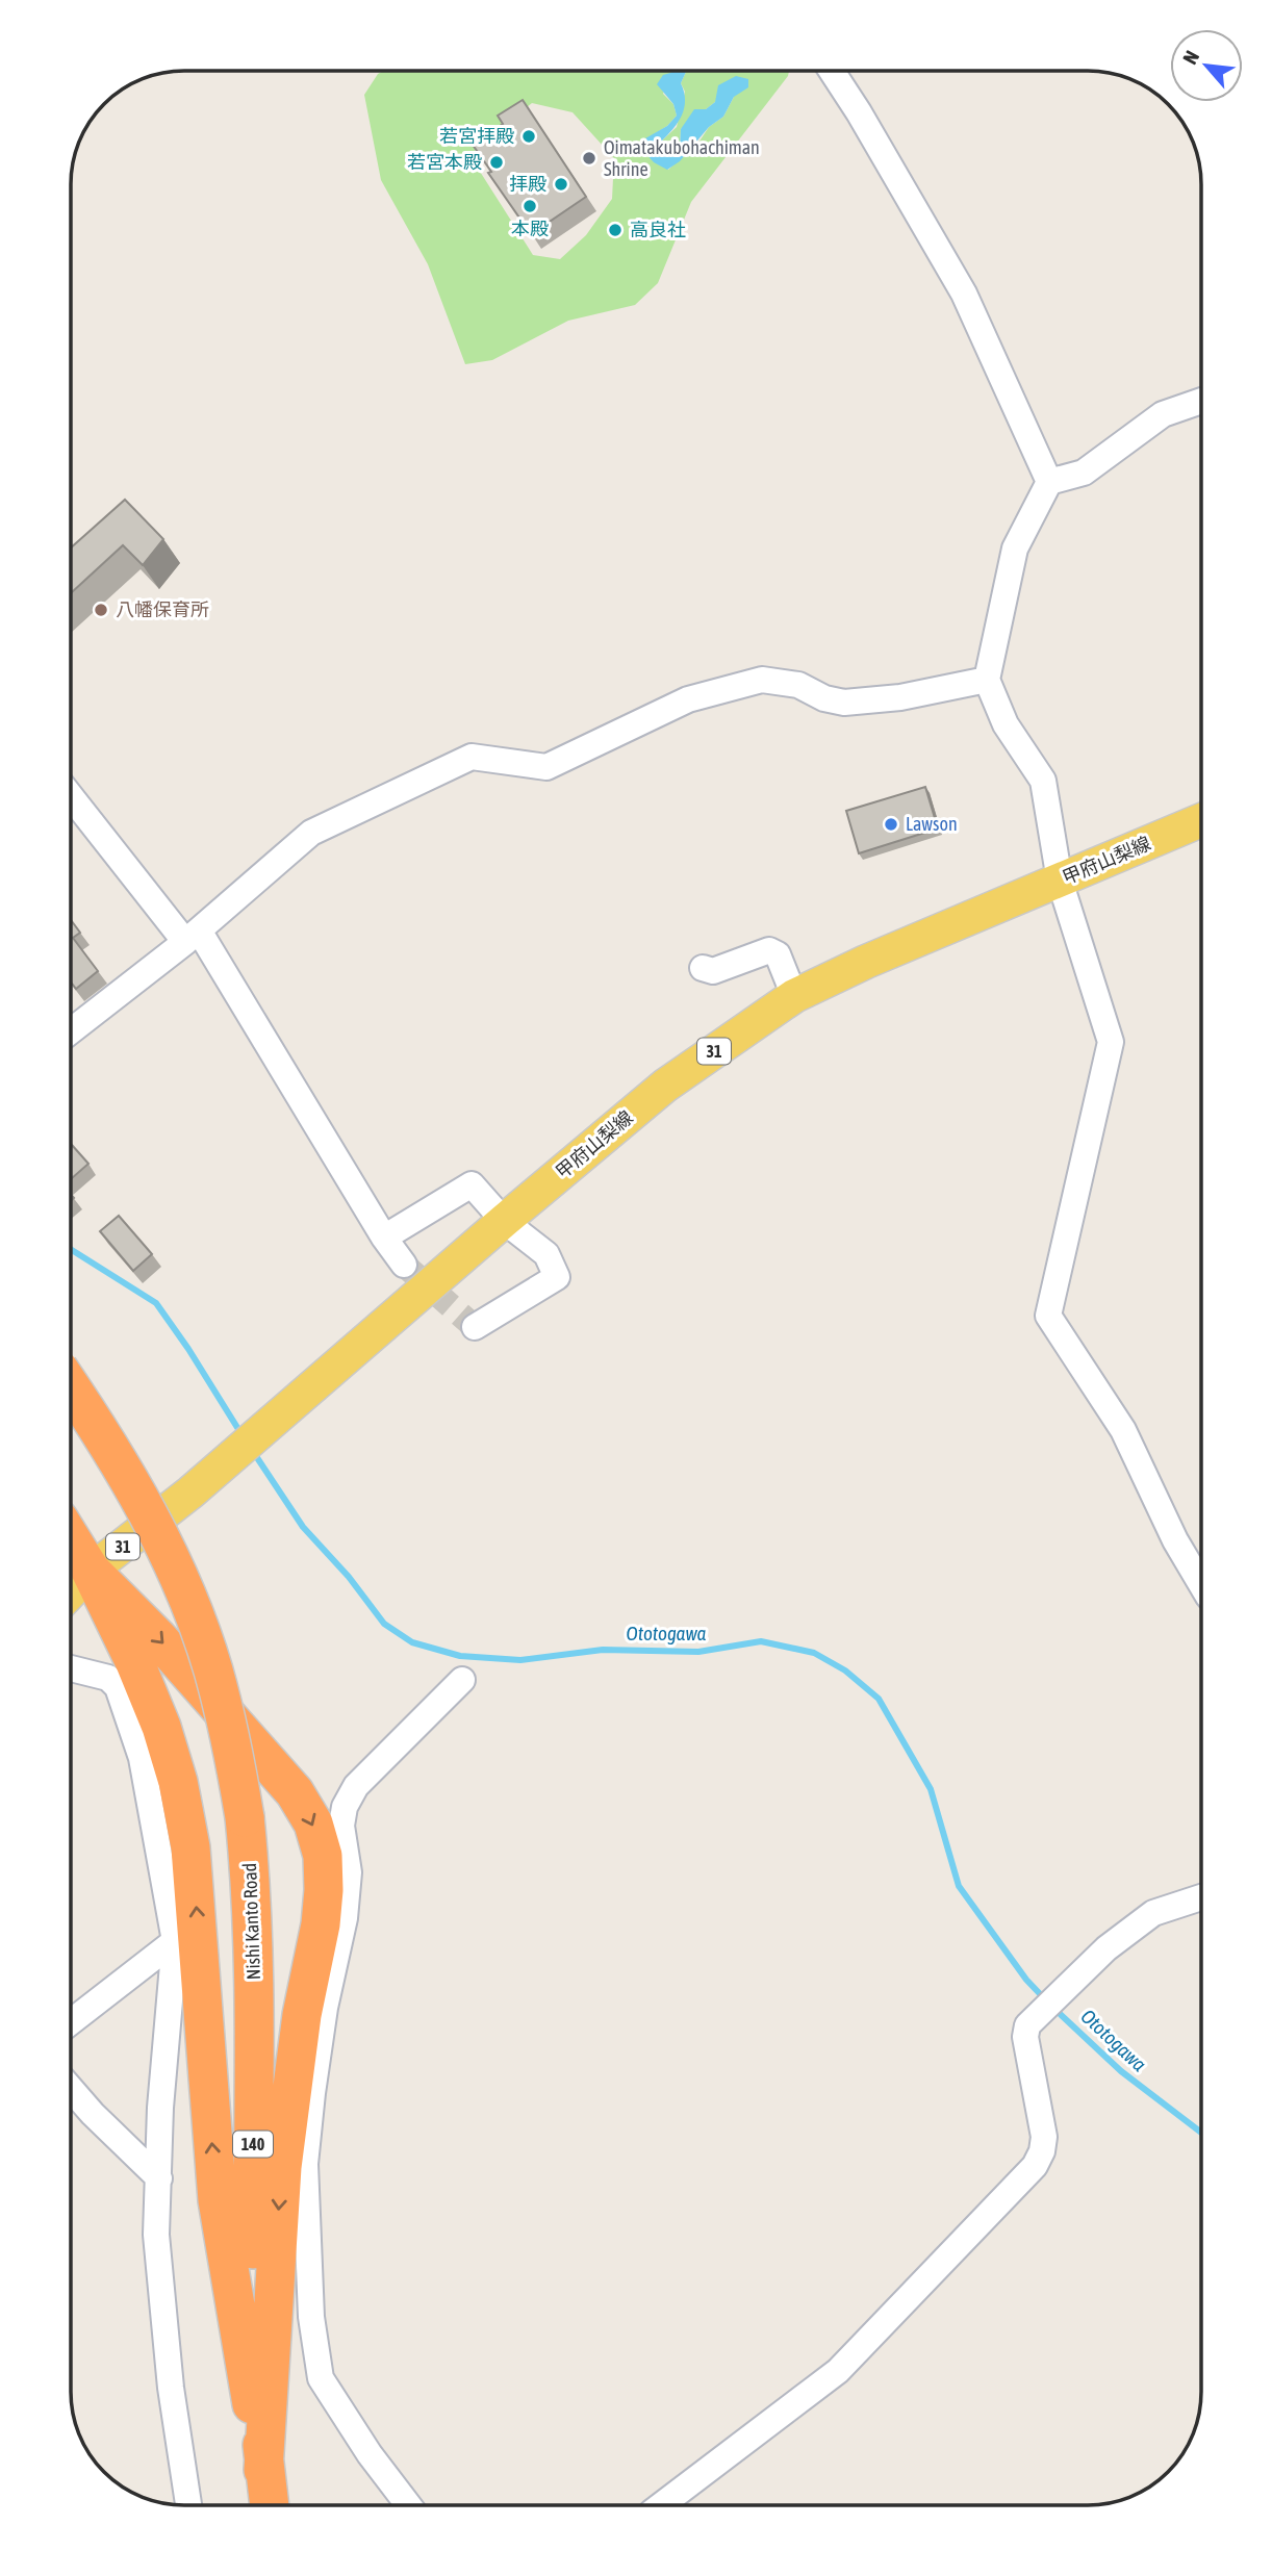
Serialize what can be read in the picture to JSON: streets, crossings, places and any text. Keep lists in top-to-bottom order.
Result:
{
  "streets": {
    "highway": ["Nishi Kanto Road", "140"],
    "main road": ["甲府山梨線", "31"]
  },
  "water": ["Ototogawa"],
  "places": [
    "若宮拝殿",
    "Oimatakubohachiman Shrine",
    "若宮本殿",
    "拝殿",
    "本殿",
    "高良社",
    "八幡保育所",
    "Lawson"
  ],
  "north": "top left"
}
